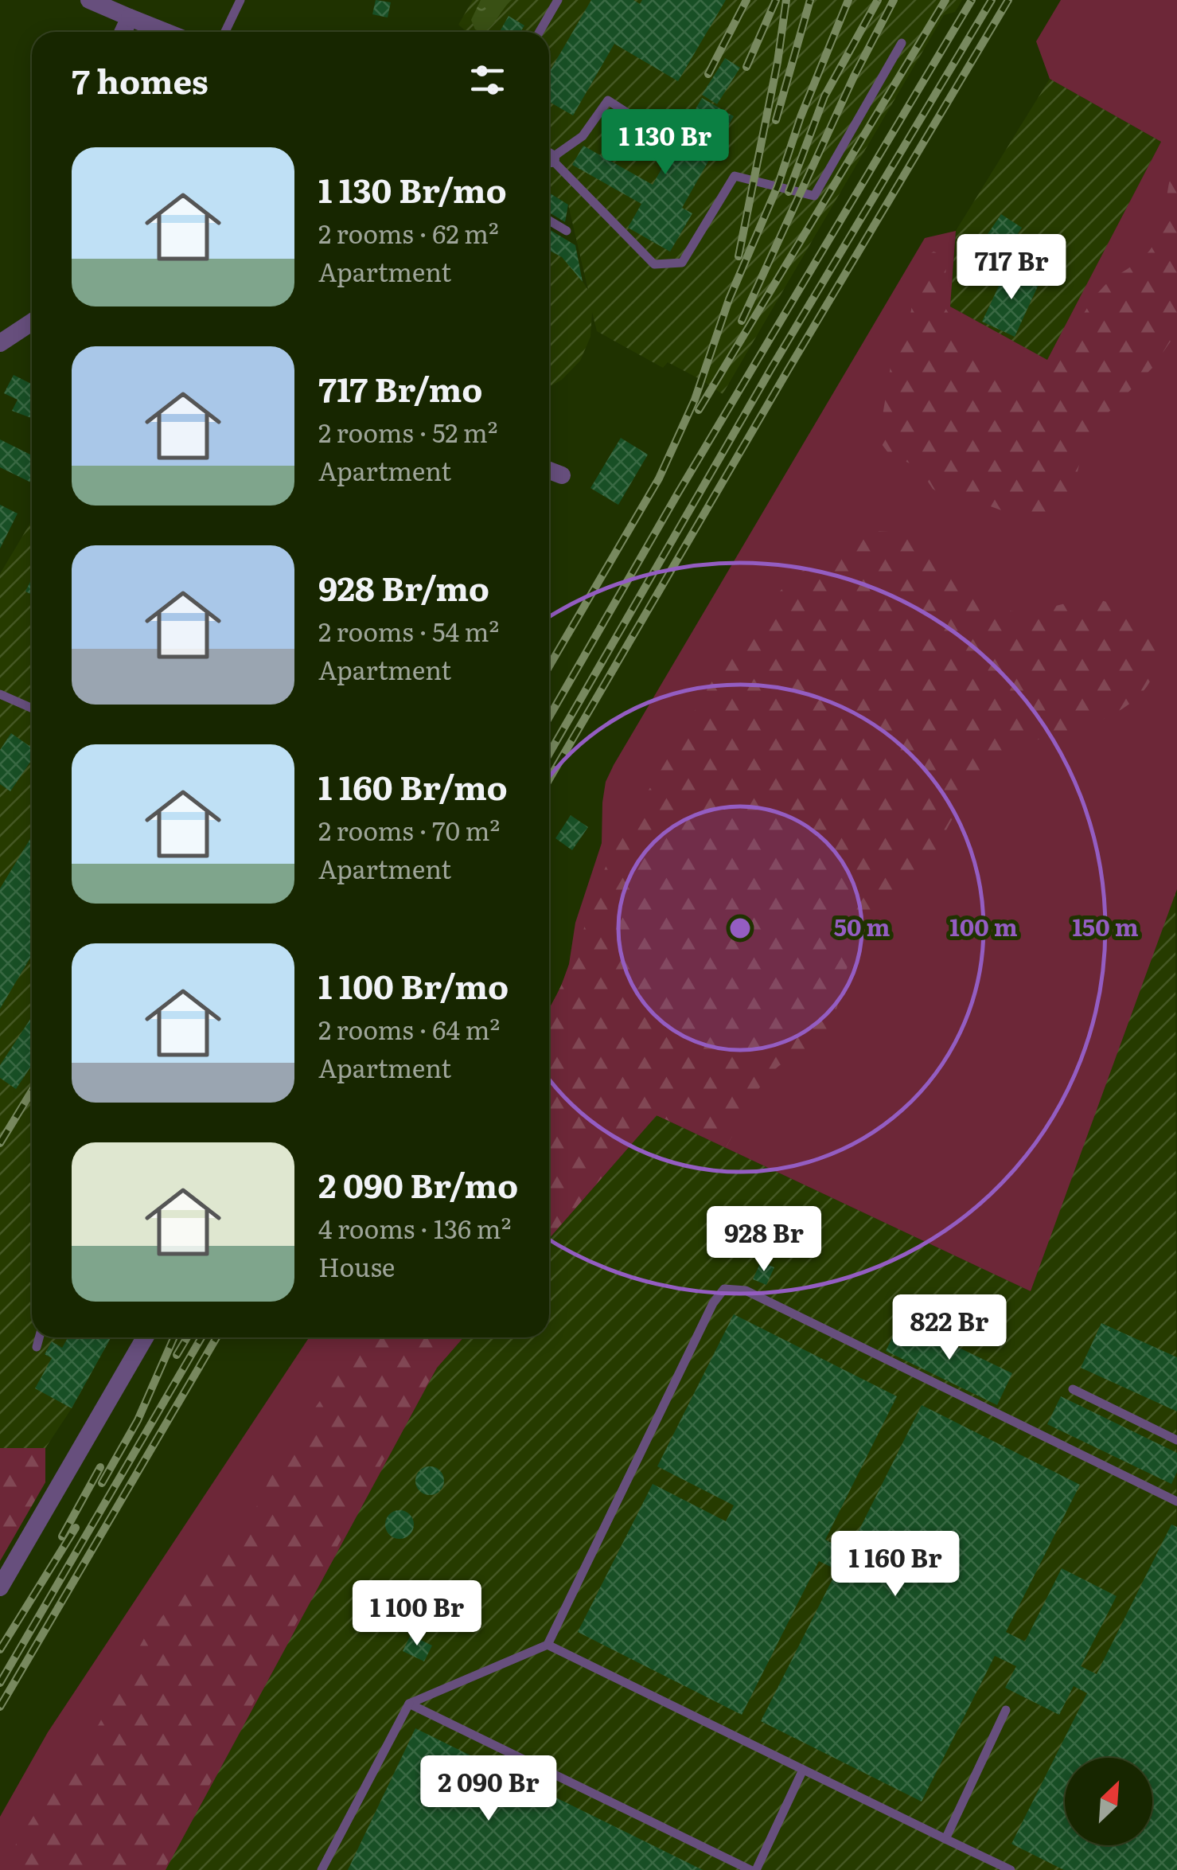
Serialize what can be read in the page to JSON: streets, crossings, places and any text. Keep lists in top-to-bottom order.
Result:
{
  "north": "top right",
  "page": {
    "heading": "7 homes",
    "price": [
      "1 130 Br",
      "717 Br",
      "928 Br",
      "822 Br",
      "1 160 Br",
      "1 100 Br",
      "2 090 Br"
    ],
    "list": [
      {
        "name": "1 130 Br/mo",
        "note": "2 rooms · 62 m² · Apartment"
      },
      {
        "name": "717 Br/mo",
        "note": "2 rooms · 52 m² · Apartment"
      },
      {
        "name": "928 Br/mo",
        "note": "2 rooms · 54 m² · Apartment"
      },
      {
        "name": "1 160 Br/mo",
        "note": "2 rooms · 70 m² · Apartment"
      },
      {
        "name": "1 100 Br/mo",
        "note": "2 rooms · 64 m² · Apartment"
      },
      {
        "name": "2 090 Br/mo",
        "note": "4 rooms · 136 m² · House"
      }
    ]
  },
  "rings": ["50 m", "100 m", "150 m"]
}
